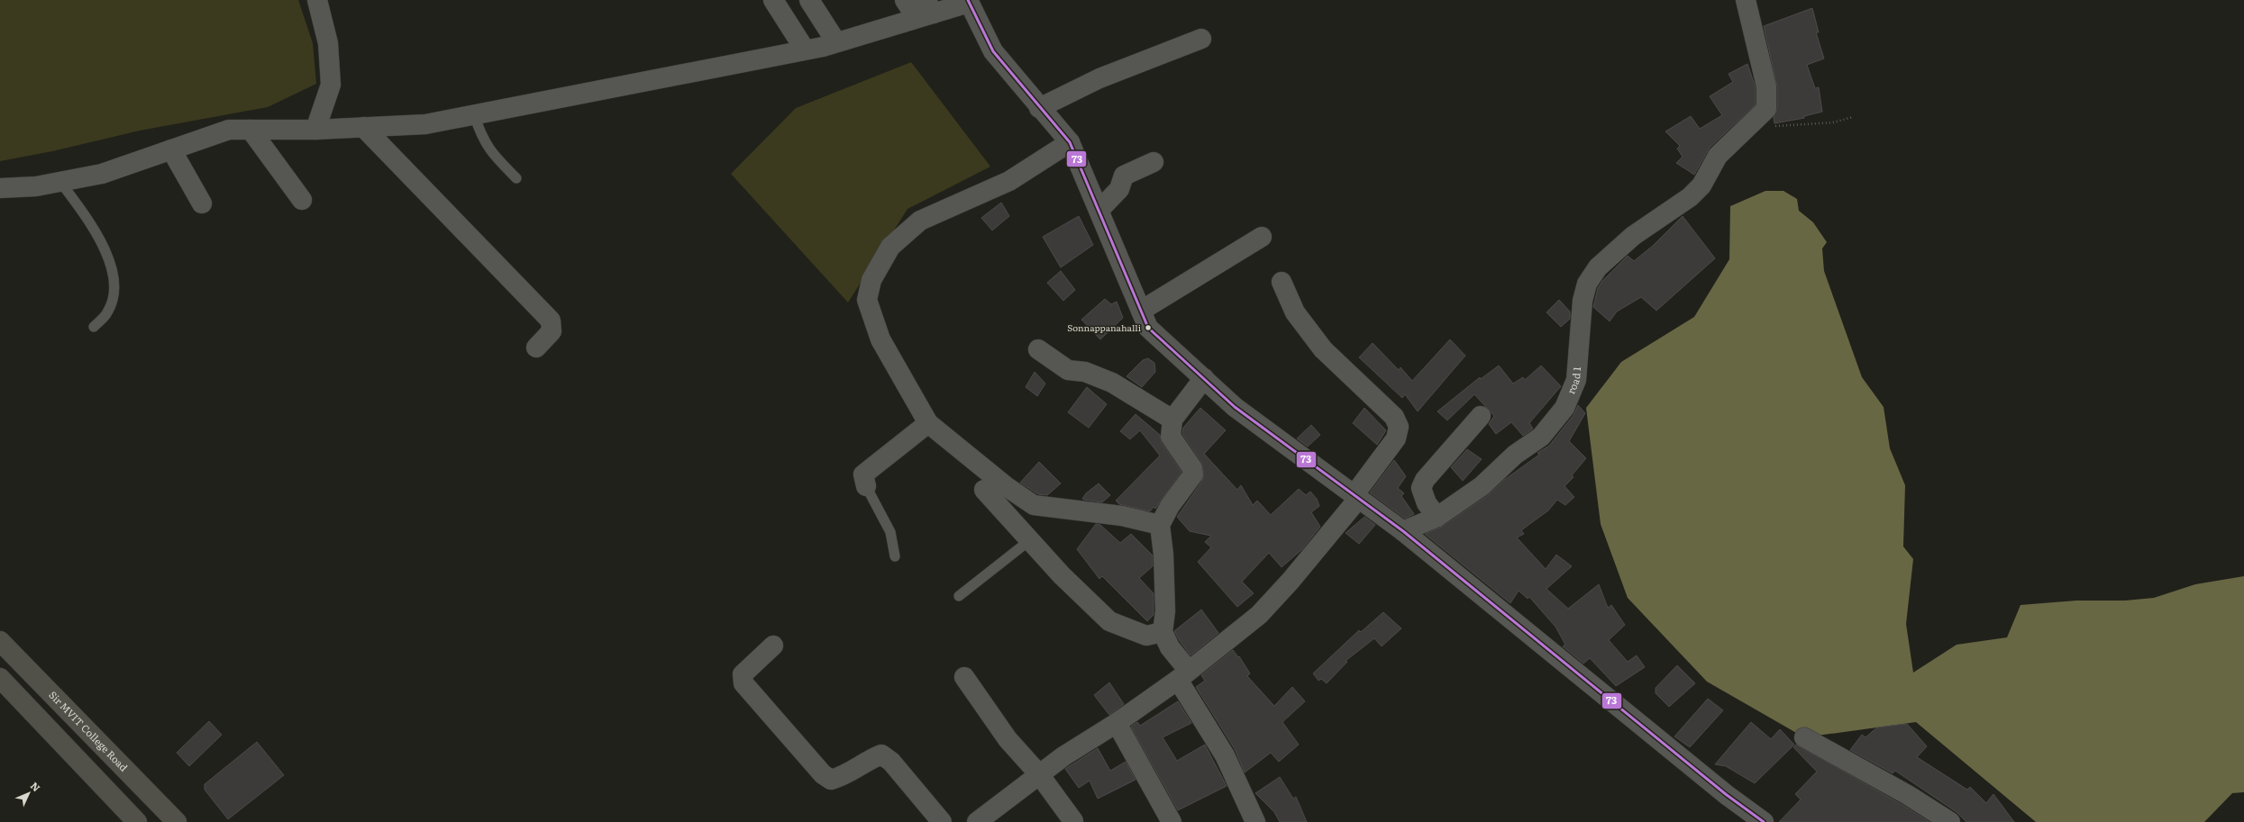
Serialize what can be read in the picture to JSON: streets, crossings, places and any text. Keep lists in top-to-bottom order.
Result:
{
  "streets": {
    "main road": ["Sir MVIT College Road"],
    "street": ["road 1"]
  },
  "places": ["Sonnappanahalli"],
  "lines": ["transit line 73"],
  "north": "top right"
}
